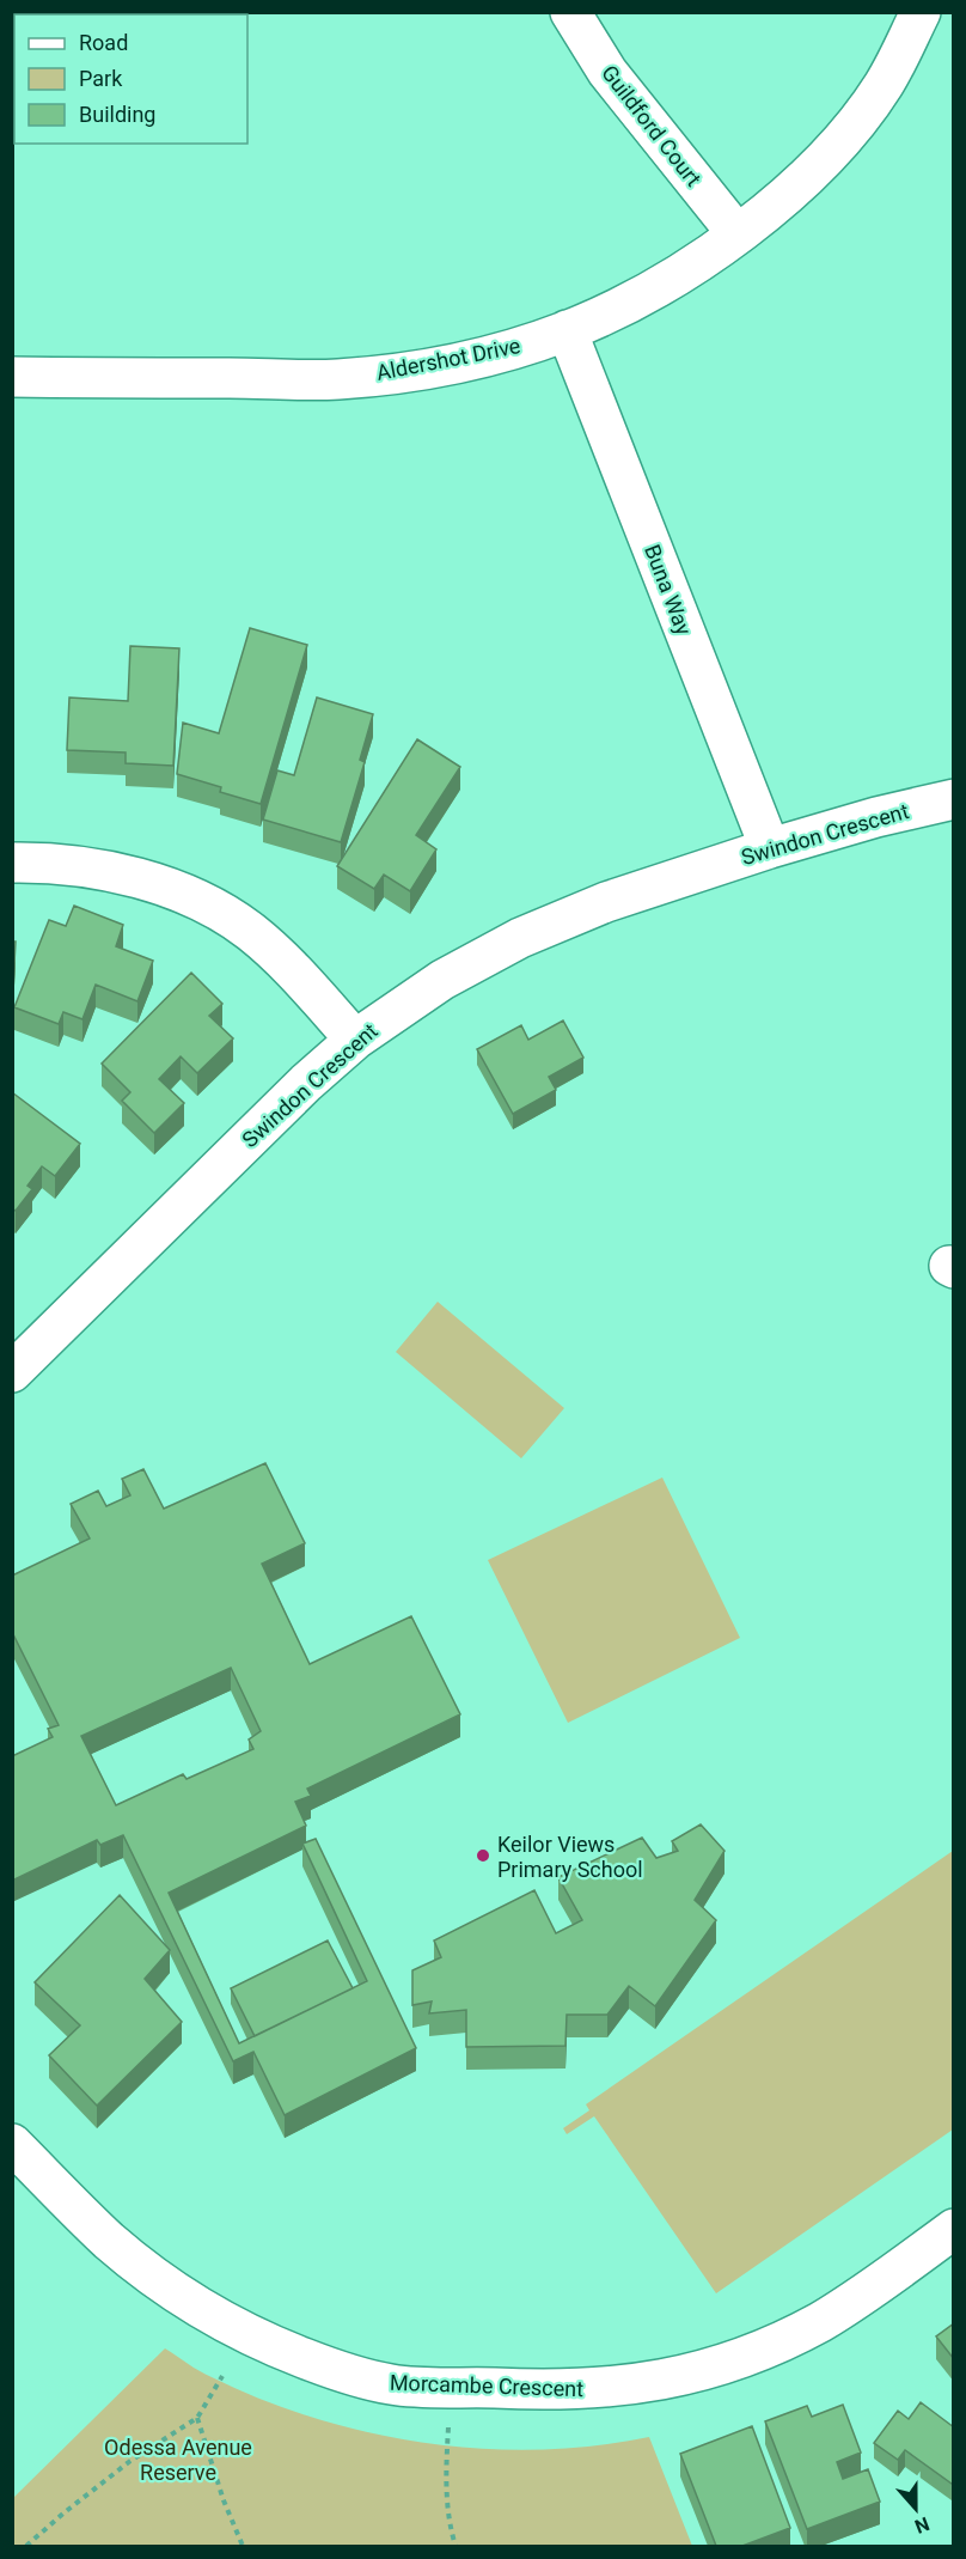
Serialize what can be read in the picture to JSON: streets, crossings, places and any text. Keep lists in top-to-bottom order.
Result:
{
  "streets": {
    "street": [
      "Guildford Court",
      "Aldershot Drive",
      "Buna Way",
      "Swindon Crescent",
      "Morcambe Crescent"
    ]
  },
  "crossings": [
    ["Guildford Court", "Aldershot Drive"],
    ["Aldershot Drive", "Buna Way"],
    ["Buna Way", "Swindon Crescent"]
  ],
  "parks": ["Odessa Avenue Reserve"],
  "places": ["Keilor Views Primary School"],
  "legend": ["Road", "Park", "Building"],
  "north": "bottom"
}
